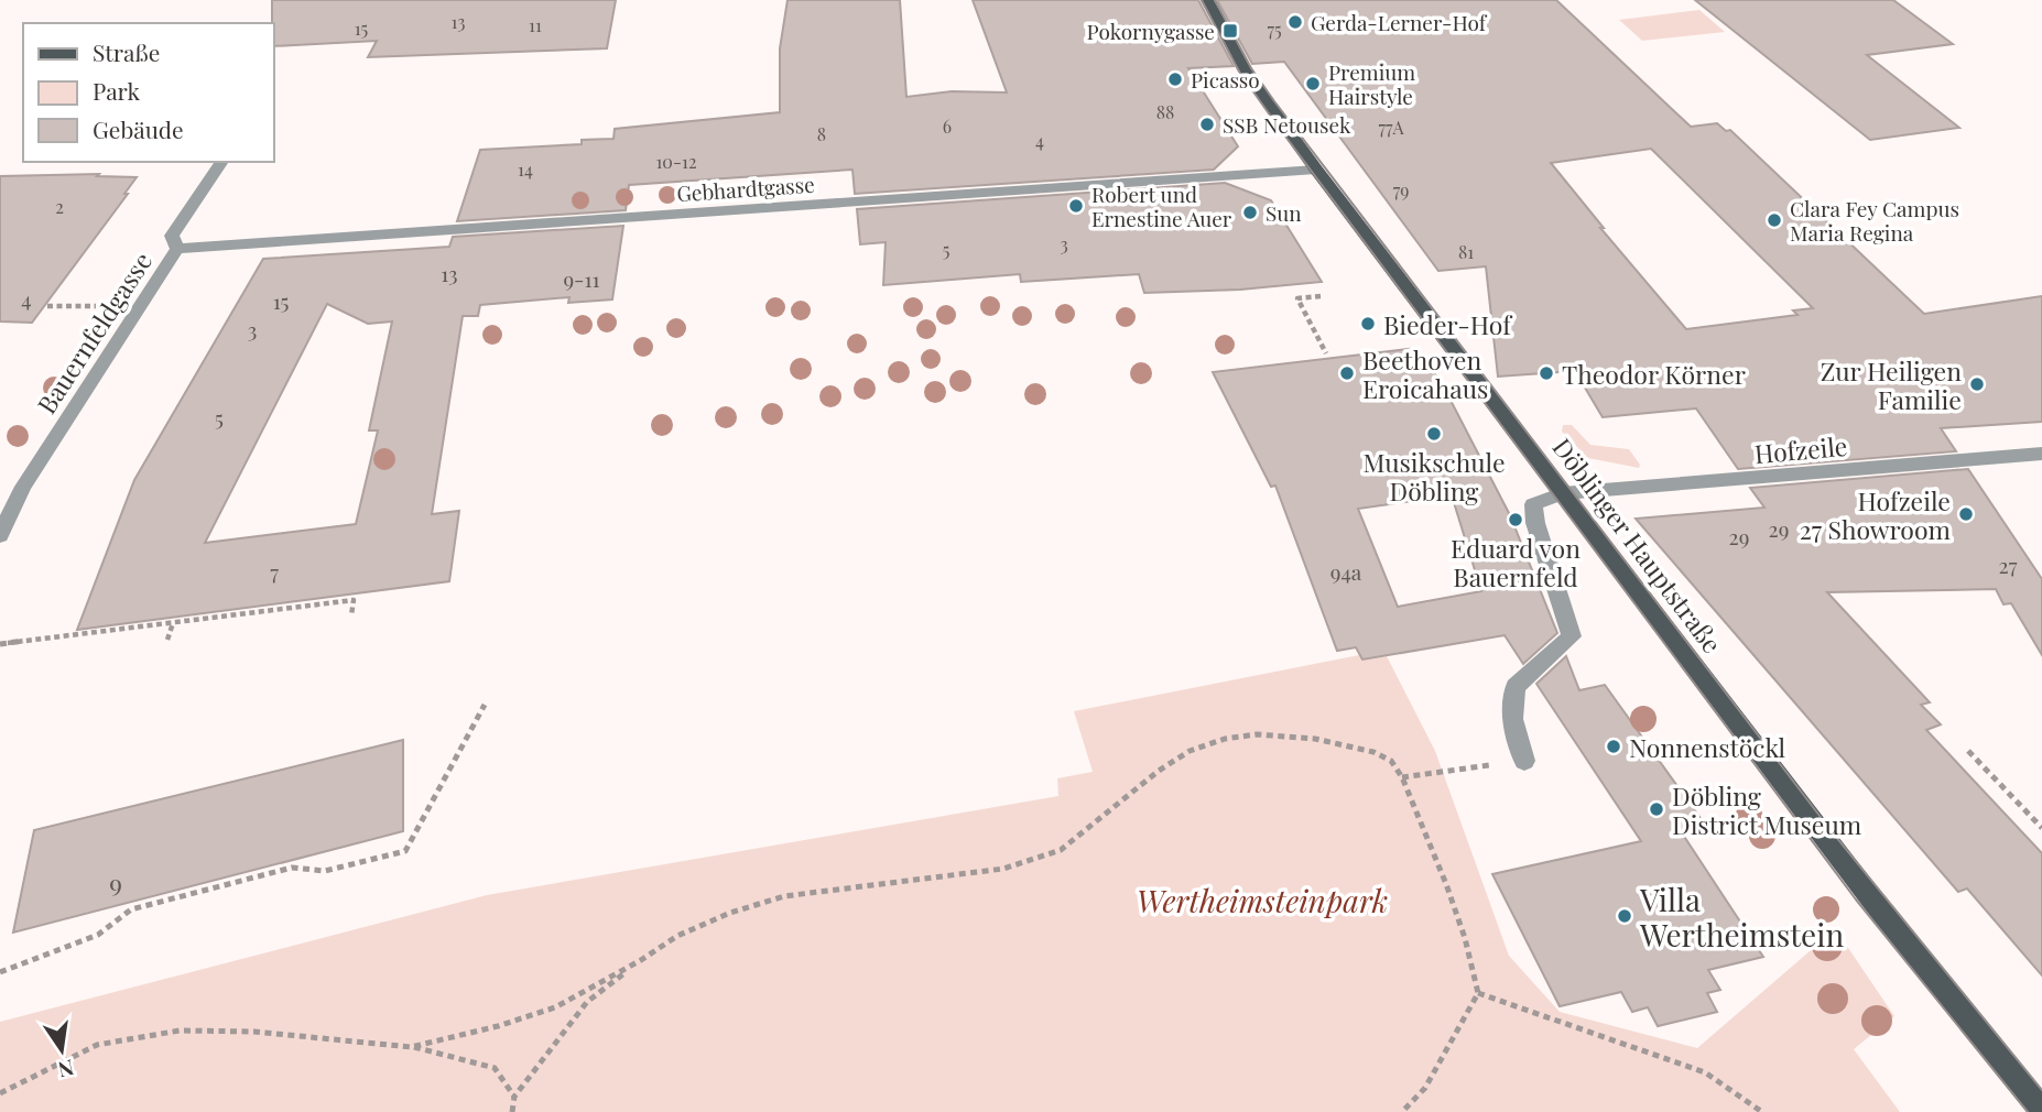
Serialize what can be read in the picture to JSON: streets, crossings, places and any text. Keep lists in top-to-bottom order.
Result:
{
  "streets": {
    "main road": ["Döblinger Hauptstraße"],
    "street": ["Gebhardtgasse", "Bauernfeldgasse", "Hofzeile"]
  },
  "crossings": [
    ["Gebhardtgasse", "Bauernfeldgasse"],
    ["Gebhardtgasse", "Döblinger Hauptstraße"],
    ["Hofzeile", "Döblinger Hauptstraße"]
  ],
  "parks": ["Wertheimsteinpark"],
  "places": {
    "other": [
      "Gerda-Lerner-Hof",
      "Picasso",
      "Premium Hairstyle",
      "SSB Netousek",
      "Robert und Ernestine Auer",
      "Sun",
      "Clara Fey Campus Maria Regina",
      "Bieder-Hof",
      "Beethoven Eroicahaus",
      "Theodor Körner",
      "Zur Heiligen Familie",
      "Musikschule Döbling",
      "Hofzeile 27 Showroom",
      "Eduard von Bauernfeld",
      "Nonnenstöckl",
      "Döbling District Museum",
      "Villa Wertheimstein"
    ],
    "transit": ["Pokornygasse"]
  },
  "house_numbers": [
    "13",
    "11",
    "15",
    "75",
    "88",
    "6",
    "77A",
    "8",
    "4",
    "10-12",
    "14",
    "79",
    "2",
    "3",
    "5",
    "81",
    "13",
    "9-11",
    "4",
    "15",
    "3",
    "5",
    "29",
    "29",
    "27",
    "7",
    "94a",
    "9"
  ],
  "legend": ["Straße", "Park", "Gebäude"],
  "north": "bottom"
}
